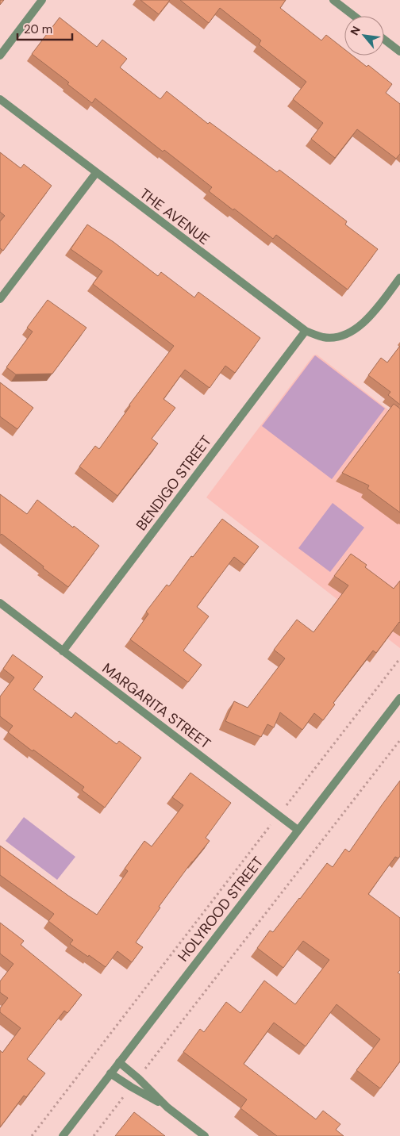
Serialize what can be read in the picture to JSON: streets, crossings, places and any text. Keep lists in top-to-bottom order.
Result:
{
  "streets": {
    "street": [
      "THE AVENUE",
      "BENDIGO STREET",
      "MARGARITA STREET",
      "HOLYROOD STREET"
    ]
  },
  "crossings": [
    ["THE AVENUE", "BENDIGO STREET"],
    ["BENDIGO STREET", "MARGARITA STREET"],
    ["MARGARITA STREET", "HOLYROOD STREET"]
  ],
  "scale_bar": "20 m",
  "north": "top left"
}
